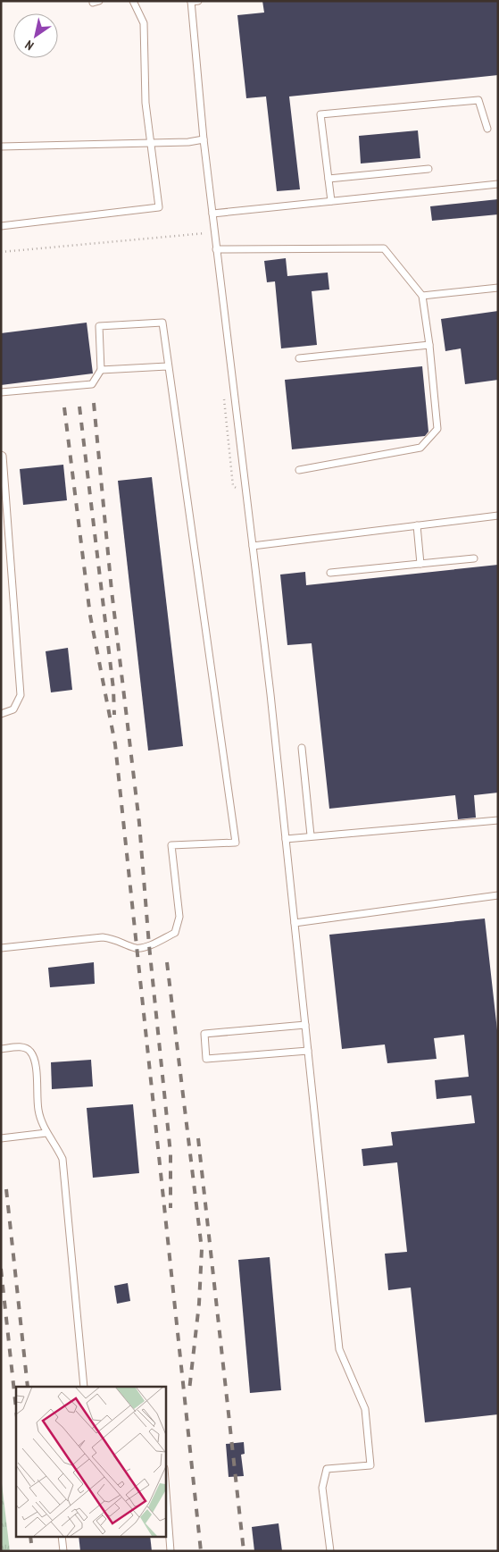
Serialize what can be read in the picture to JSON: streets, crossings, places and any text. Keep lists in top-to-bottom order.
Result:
{
  "north": "bottom left"
}
